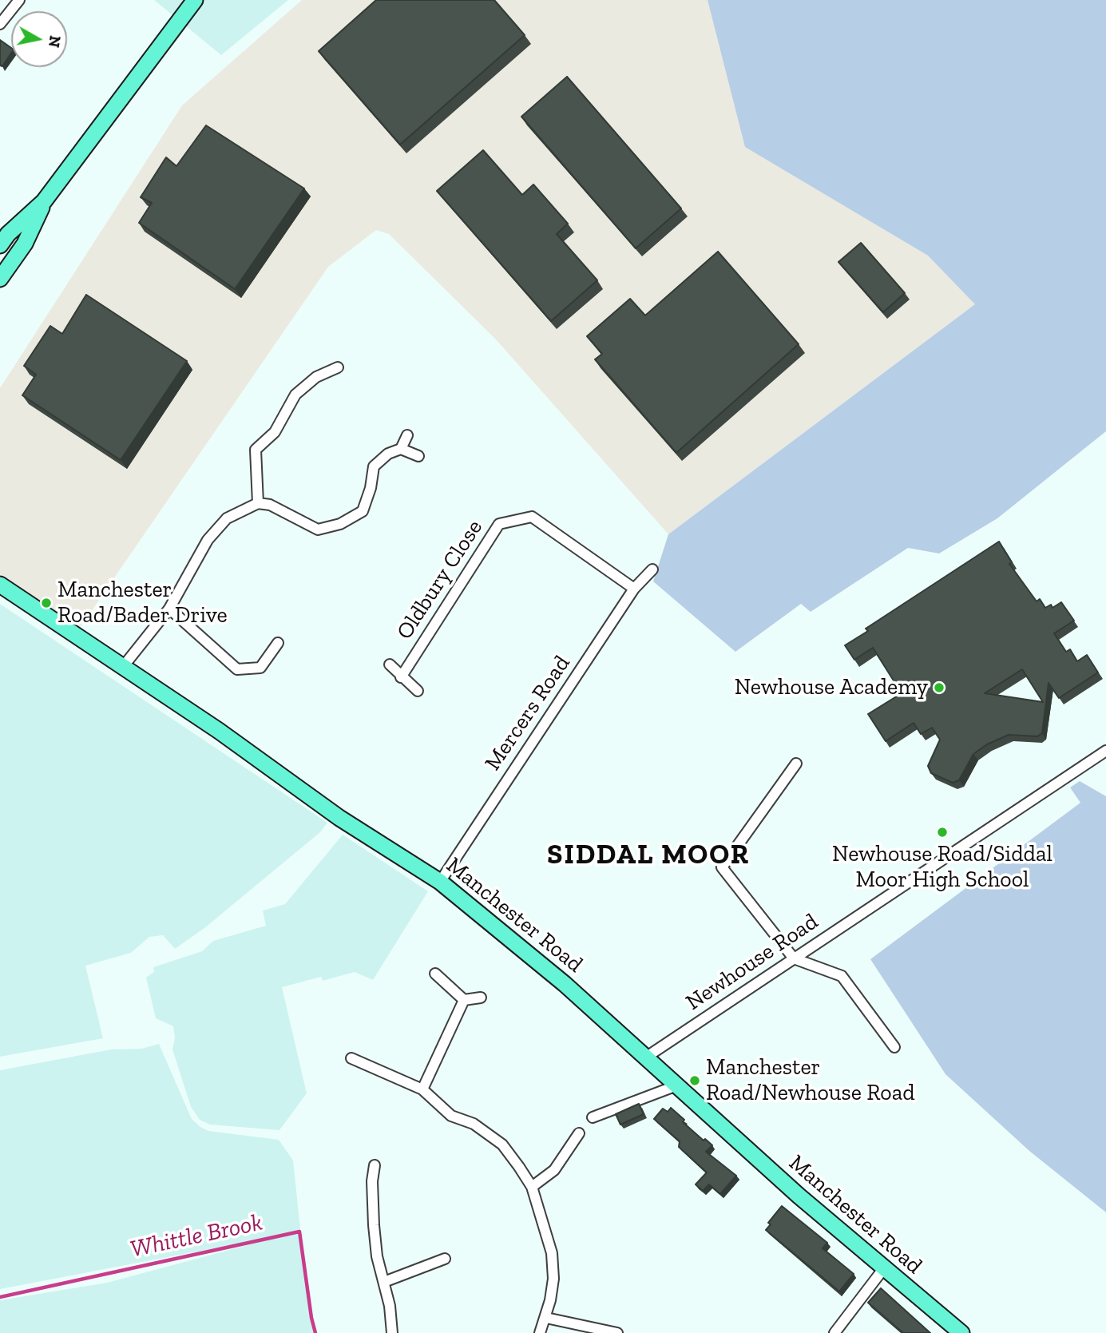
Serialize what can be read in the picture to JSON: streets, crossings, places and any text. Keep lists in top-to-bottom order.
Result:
{
  "streets": {
    "main road": ["Manchester Road"],
    "street": ["Oldbury Close", "Mercers Road", "Newhouse Road"]
  },
  "crossings": [
    ["Oldbury Close", "Mercers Road"],
    ["Mercers Road", "Manchester Road"],
    ["Manchester Road", "Newhouse Road"]
  ],
  "districts": ["SIDDAL MOOR"],
  "water": ["Whittle Brook"],
  "places": [
    "Manchester Road/Bader Drive",
    "Newhouse Academy",
    "Newhouse Road/Siddal Moor High School",
    "Manchester Road/Newhouse Road"
  ],
  "north": "right"
}
